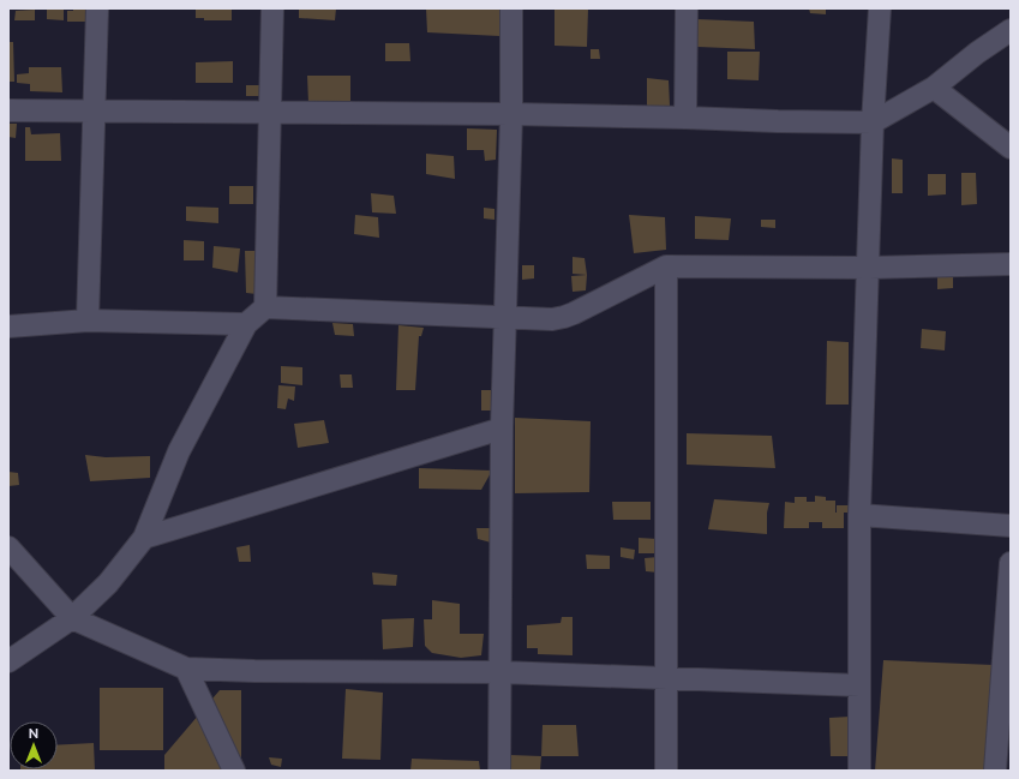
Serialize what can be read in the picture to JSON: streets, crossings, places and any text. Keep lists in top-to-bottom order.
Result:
{
  "north": "top"
}
